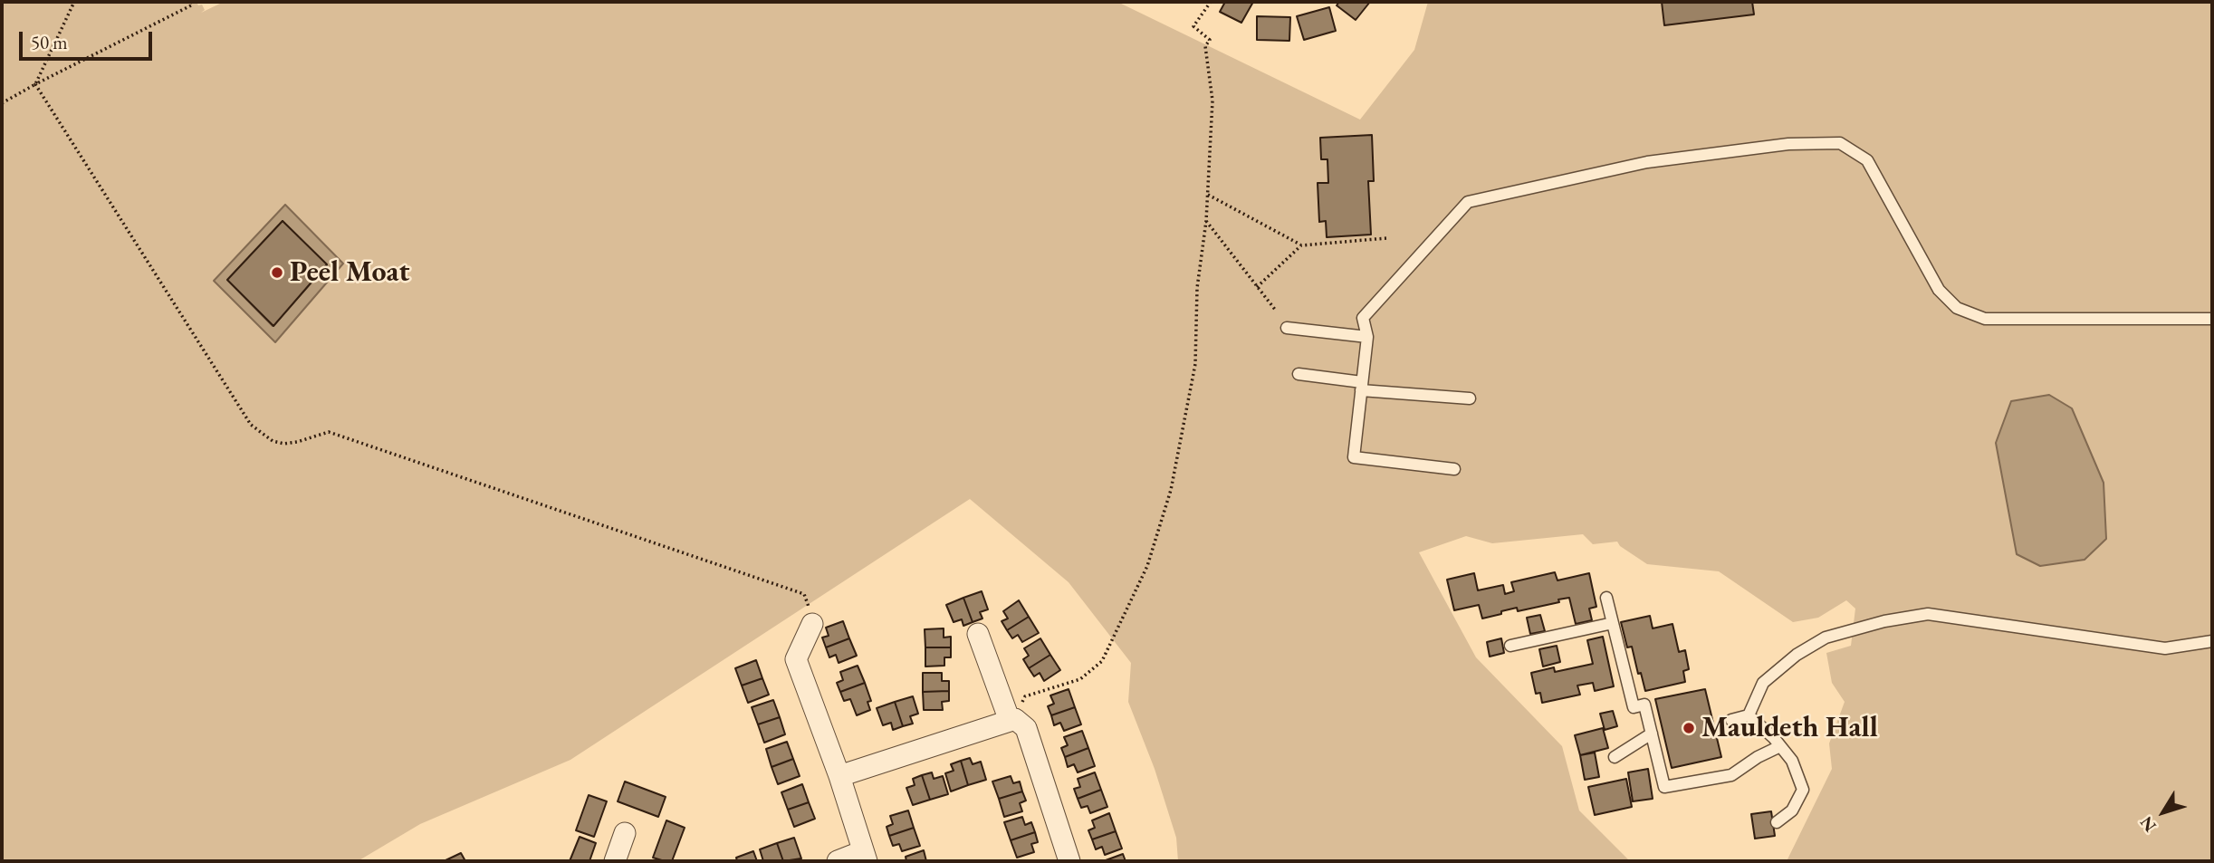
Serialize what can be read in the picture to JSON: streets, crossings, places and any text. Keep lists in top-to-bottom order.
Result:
{
  "places": ["Peel Moat", "Mauldeth Hall"],
  "scale_bar": "50 m",
  "north": "bottom left"
}
